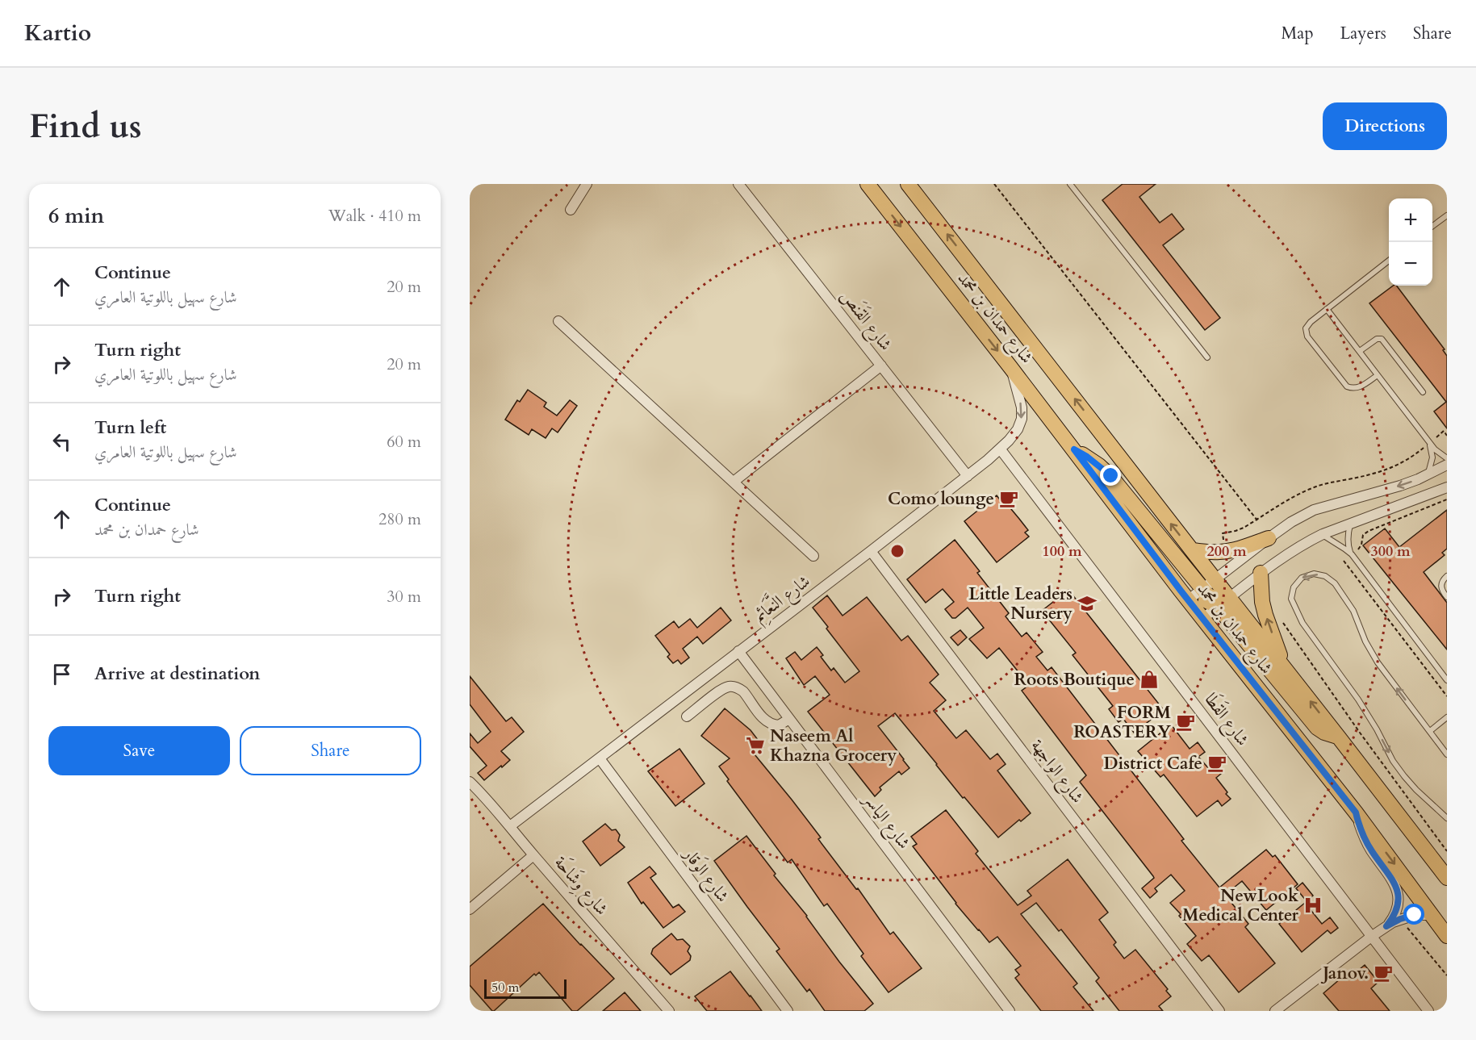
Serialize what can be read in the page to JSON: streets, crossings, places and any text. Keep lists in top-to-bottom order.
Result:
{
  "streets": {
    "main road": ["شارع حمدان بن محمد"],
    "street": [
      "شارع القَنَص",
      "شارع النَّعَائِم",
      "شارع القَطَا",
      "شارع الواجهة",
      "شارع الياسر",
      "شارع الوَقار",
      "شارع وِشَاحَة"
    ]
  },
  "crossings": [
    ["شارع حمدان بن محمد", "شارع النَّعَائِم"],
    ["شارع القَنَص", "شارع النَّعَائِم"],
    ["شارع النَّعَائِم", "شارع القَطَا"],
    ["شارع النَّعَائِم", "شارع الواجهة"],
    ["شارع النَّعَائِم", "شارع الياسر"],
    ["شارع النَّعَائِم", "شارع الوَقار"],
    ["شارع النَّعَائِم", "شارع وِشَاحَة"]
  ],
  "places": {
    "cafe": [
      "Como lounge",
      "FORM ROASTERY",
      "District Cafe",
      "Janov."
    ],
    "school or university": ["Little Leaders Nursery"],
    "shop": ["Roots Boutique"],
    "supermarket": ["Naseem Al Khazna Grocery"],
    "hospital": ["NewLook Medical Center"]
  },
  "scale_bar": "50 m",
  "page": {
    "header": "Kartio",
    "nav": ["Map", "Layers", "Share"],
    "buttons": [
      "Directions",
      ["Save", "Share"]
    ],
    "title": "Find us",
    "heading": ["6 min", "Walk · 410 m"],
    "map_buttons": ["+", "−"],
    "list": [
      ["Continue", "شارع سهيل باللوتية العامري", "20 m"],
      ["Turn right", "شارع سهيل باللوتية العامري", "20 m"],
      ["Turn left", "شارع سهيل باللوتية العامري", "60 m"],
      ["Continue", "شارع حمدان بن محمد", "280 m"],
      ["Turn right", "30 m"],
      "Arrive at destination"
    ],
    "scale": "50 m"
  },
  "rings": ["100 m", "200 m", "300 m"]
}
